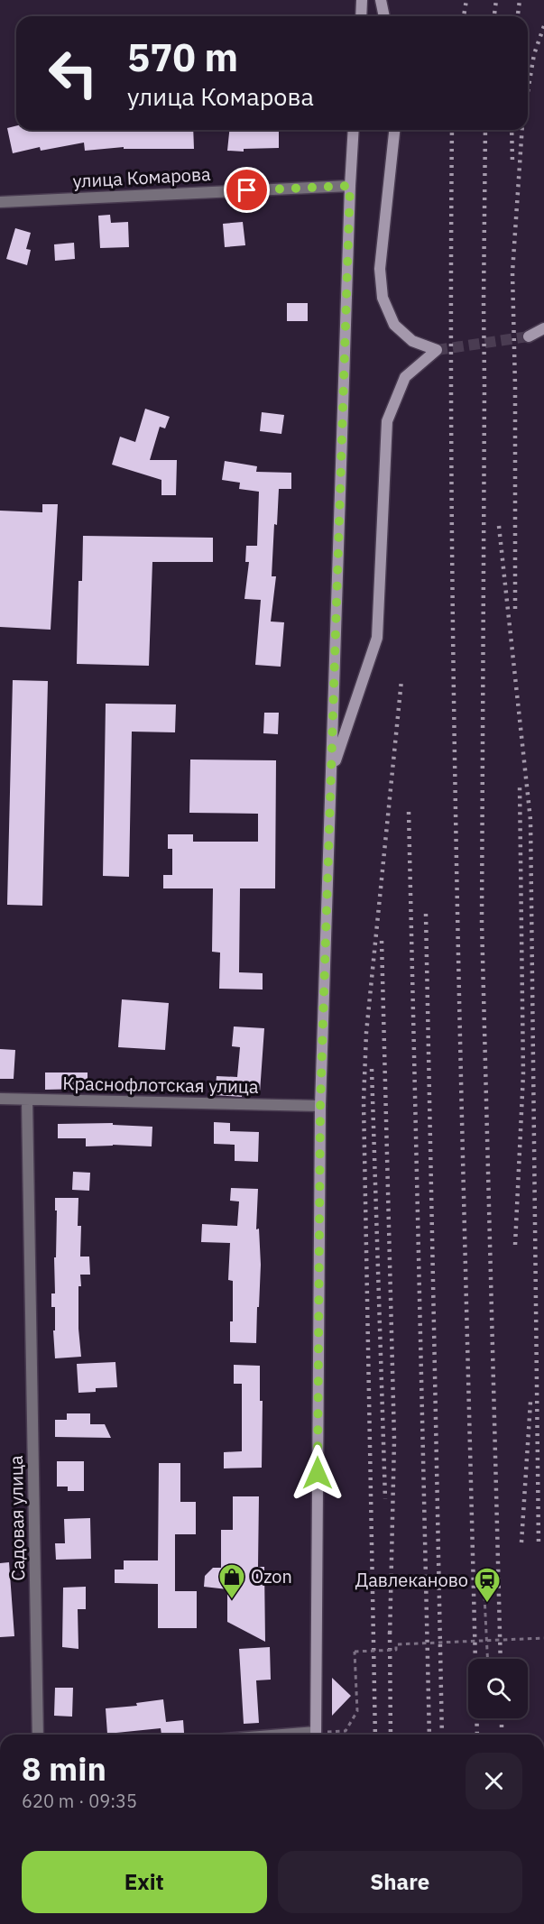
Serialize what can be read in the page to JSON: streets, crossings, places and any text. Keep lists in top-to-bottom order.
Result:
{
  "streets": {
    "street": ["улица Комарова", "Краснофлотская улица", "Садовая улица"]
  },
  "crossings": [
    ["Краснофлотская улица", "Садовая улица"]
  ],
  "places": {
    "shop": ["Ozon"],
    "station": ["Давлеканово"]
  },
  "page": {
    "turn": ["570 m", "улица Комарова"],
    "heading": ["8 min", "620 m · 09:35"],
    "buttons": ["Exit", "Share"]
  }
}
